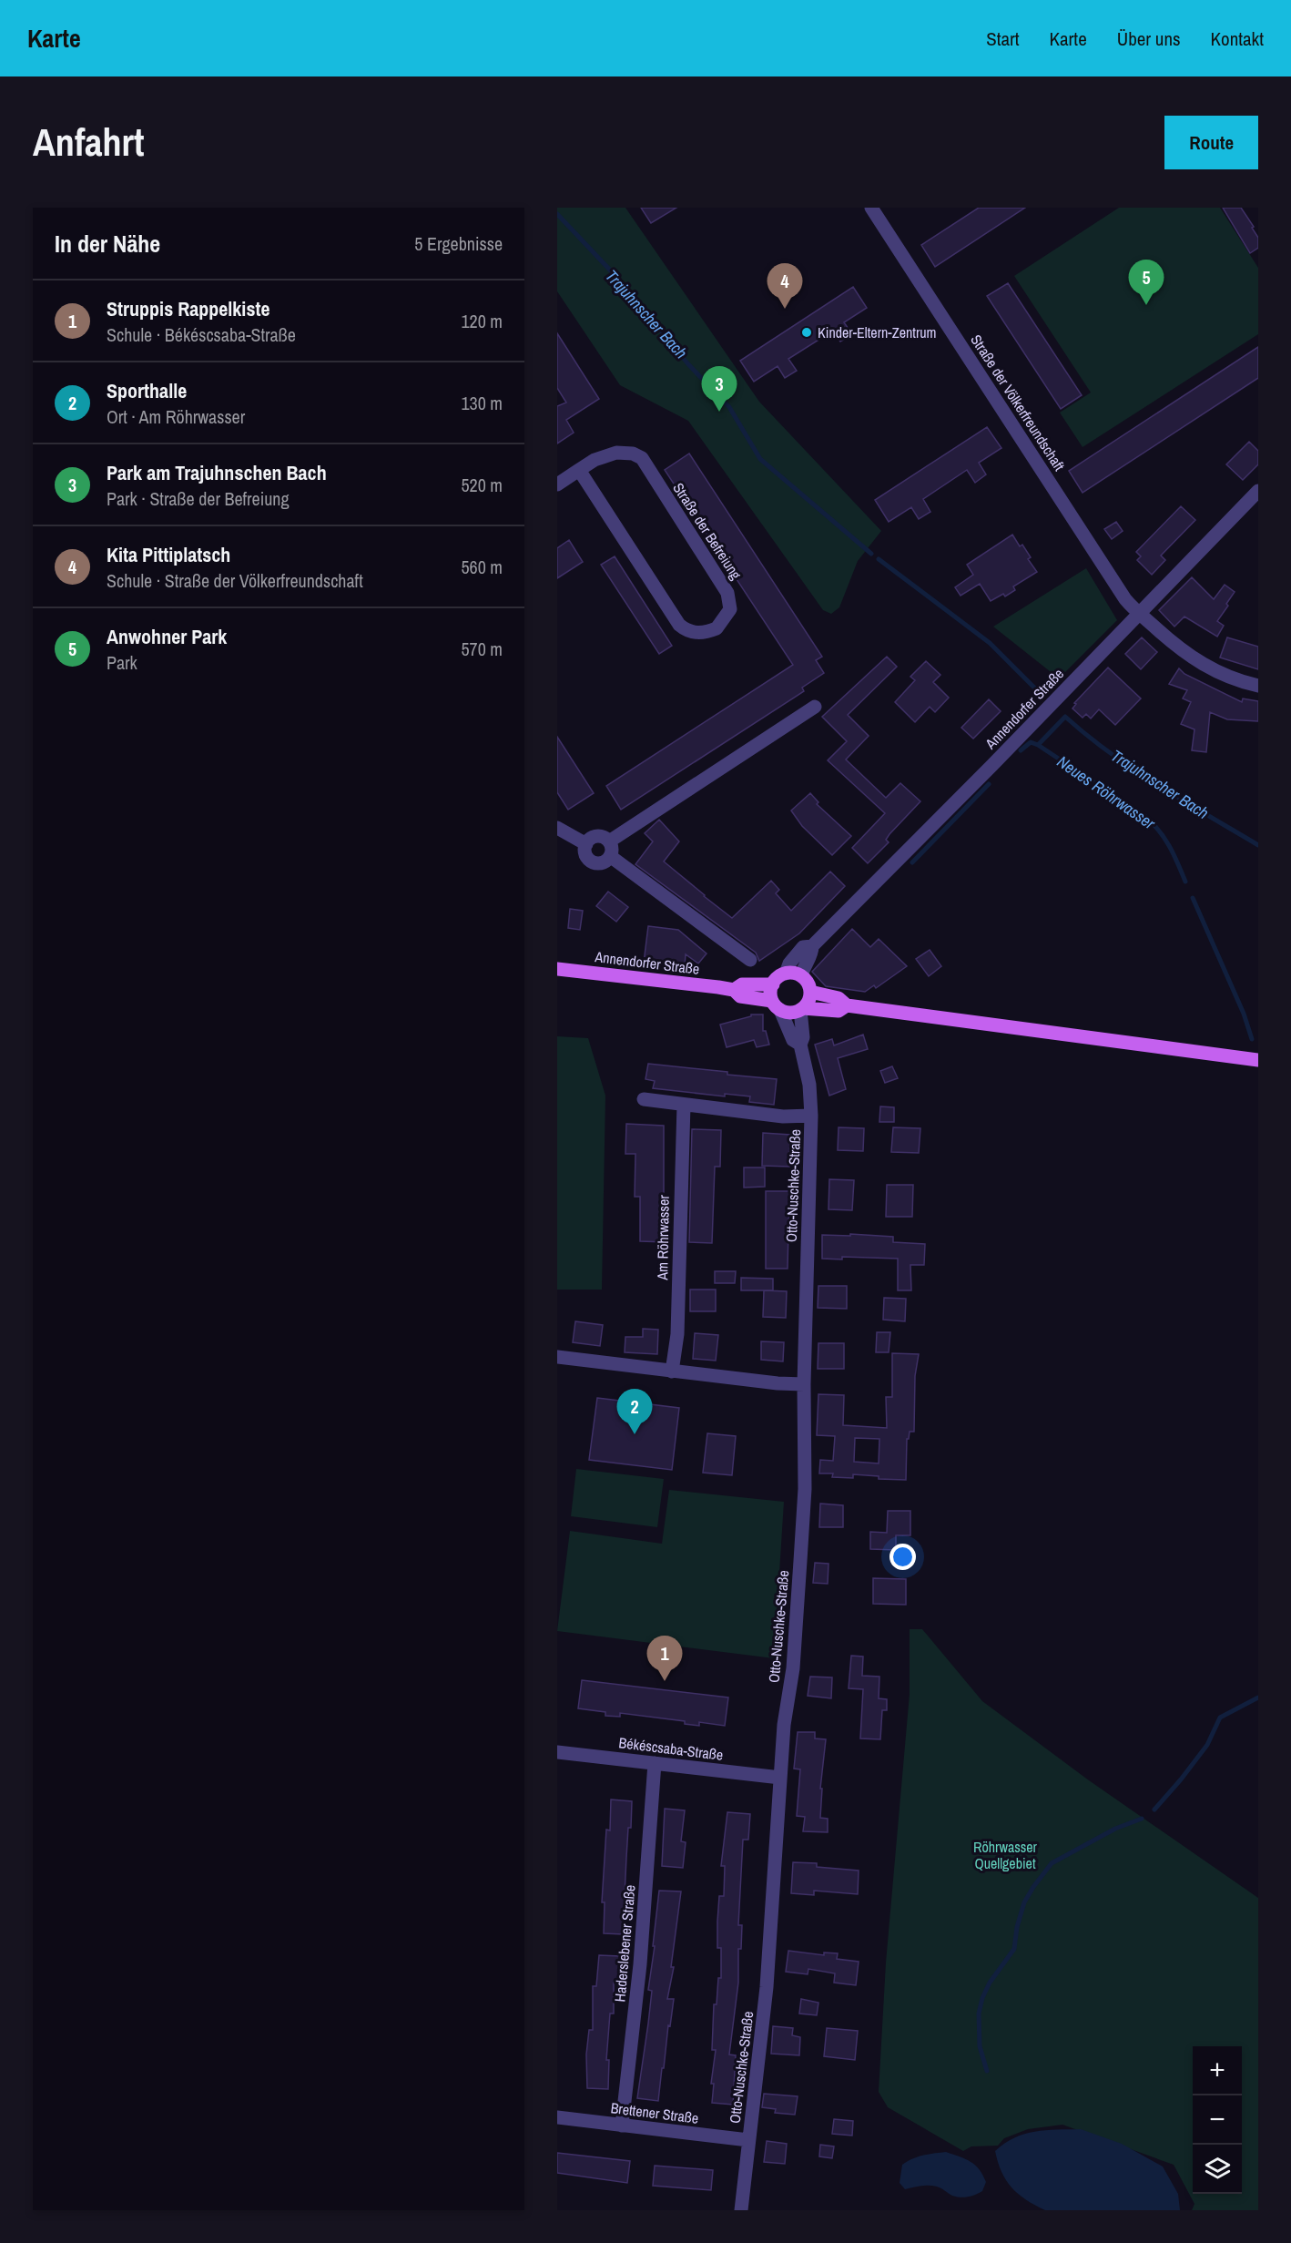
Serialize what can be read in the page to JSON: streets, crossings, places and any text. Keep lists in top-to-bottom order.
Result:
{
  "streets": {
    "main road": ["Annendorfer Straße"],
    "street": [
      "Straße der Völkerfreundschaft",
      "Straße der Befreiung",
      "Otto-Nuschke-Straße",
      "Am Röhrwasser",
      "Békéscsaba-Straße",
      "Haderslebener Straße",
      "Brettener Straße"
    ]
  },
  "crossings": [
    ["Straße der Völkerfreundschaft", "Annendorfer Straße"],
    ["Annendorfer Straße", "Otto-Nuschke-Straße"],
    ["Otto-Nuschke-Straße", "Békéscsaba-Straße"],
    ["Otto-Nuschke-Straße", "Brettener Straße"],
    ["Békéscsaba-Straße", "Haderslebener Straße"],
    ["Haderslebener Straße", "Brettener Straße"]
  ],
  "water": ["Trajuhnscher Bach", "Neues Röhrwasser"],
  "parks": ["Röhrwasser Quellgebiet"],
  "places": ["Kinder-Eltern-Zentrum"],
  "page": {
    "header": "Karte",
    "nav": [
      "Start",
      "Karte",
      "Über uns",
      "Kontakt"
    ],
    "buttons": "Route",
    "title": "Anfahrt",
    "heading": ["In der Nähe", "5 Ergebnisse"],
    "pins": [
      "5",
      "4",
      "3",
      "2",
      "1"
    ],
    "list": [
      {
        "mark": "1",
        "name": "Struppis Rappelkiste",
        "note": "Schule · Békéscsaba-Straße",
        "value": "120 m"
      },
      {
        "mark": "2",
        "name": "Sporthalle",
        "note": "Ort · Am Röhrwasser",
        "value": "130 m"
      },
      {
        "mark": "3",
        "name": "Park am Trajuhnschen Bach",
        "note": "Park · Straße der Befreiung",
        "value": "520 m"
      },
      {
        "mark": "4",
        "name": "Kita Pittiplatsch",
        "note": "Schule · Straße der Völkerfreundschaft",
        "value": "560 m"
      },
      {
        "mark": "5",
        "name": "Anwohner Park",
        "note": "Park",
        "value": "570 m"
      }
    ],
    "map_buttons": ["+", "−"]
  }
}
